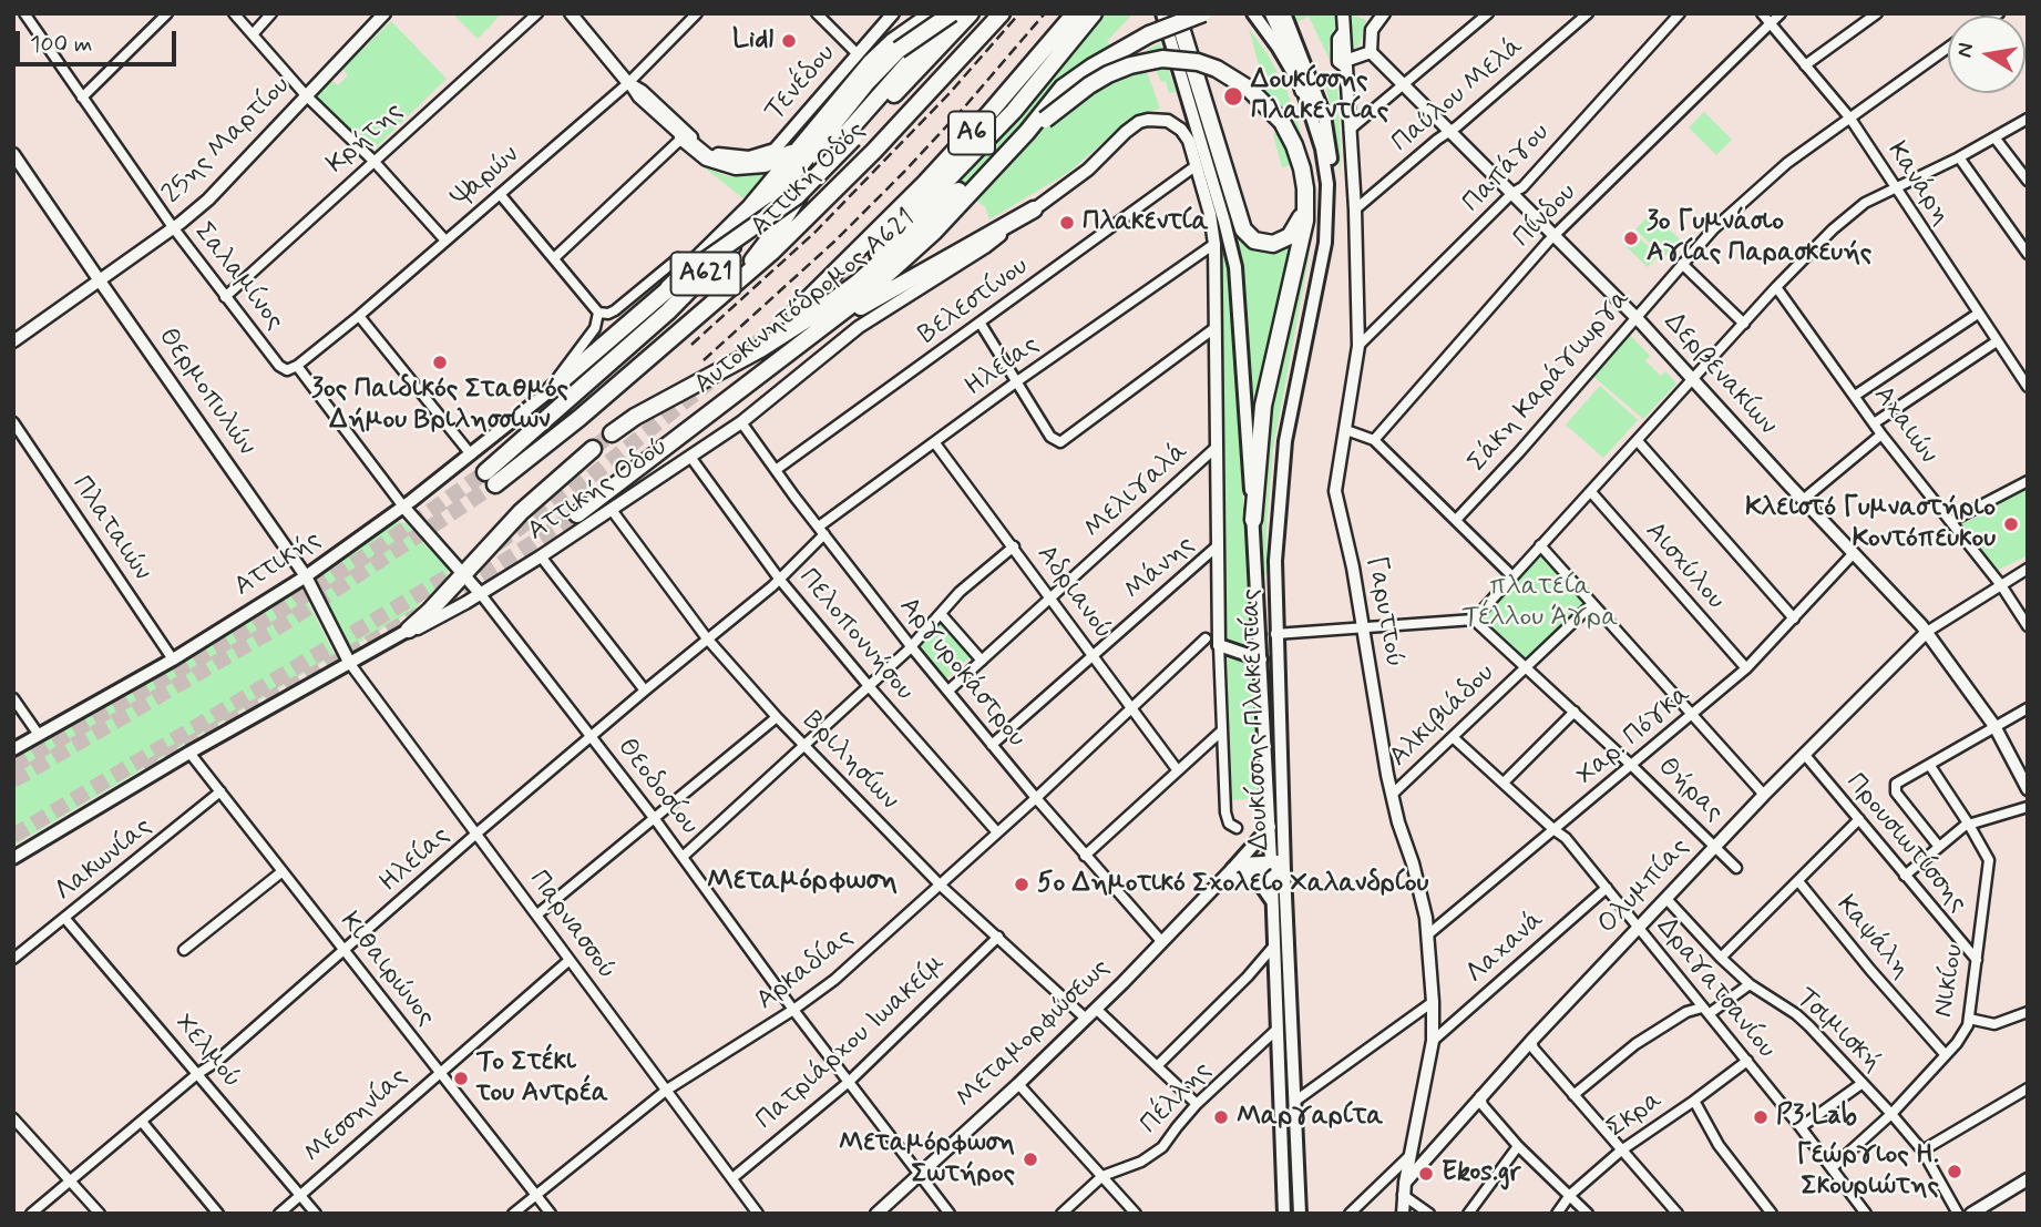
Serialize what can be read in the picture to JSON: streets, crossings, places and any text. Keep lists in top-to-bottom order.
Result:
{
  "streets": {
    "highway": [
      "Α6",
      "Αττική Οδός",
      "Α621",
      "Αυτοκινητόδρομος Α621"
    ],
    "main road": ["Αττικής Οδού", "Αττικής", "Δουκίσσης Πλακεντίας"],
    "street": [
      "Τενέδου",
      "Παύλου Μελά",
      "Κρήτης",
      "25ης Μαρτίου",
      "Παπάγου",
      "Ψαρών",
      "Κανάρη",
      "Πίνδου",
      "Σαλαμίνος",
      "Βελεστίνου",
      "Ηλείας",
      "Δερβενακίων",
      "Σάκη Καράγιωργα",
      "Θερμοπυλών",
      "Αχαιών",
      "Μελιγαλά",
      "Πλαταιών",
      "Αισχύλου",
      "Μάνης",
      "Αδριανού",
      "Γαρυττού",
      "Πελοποννήσου",
      "Αργυροκάστρου",
      "Αλκιβιάδου",
      "Χαρ. Πόγκα",
      "Βριλησίων",
      "Θεοδοσίου",
      "Θήρας",
      "Προυσιωτίσσης",
      "Λακωνίας",
      "Ολυμπίας",
      "Παρνασσού",
      "Καψάλη",
      "Λαχανά",
      "Κιθαιρώνος",
      "Αρκαδίας",
      "Νικίου",
      "Δραγατσανίου",
      "Τσιμισκή",
      "Μεταμορφώσεως",
      "Πατριάρχου Ιωακείμ",
      "Χελμού",
      "Πέλλης",
      "Σκρα",
      "Μεσσηνίας"
    ]
  },
  "crossings": [
    ["Τενέδου", "Ψαρών"],
    ["Παύλου Μελά", "Δερβενακίων"],
    ["Παύλου Μελά", "Γαρυττού"],
    ["Κρήτης", "Σαλαμίνος"],
    ["25ης Μαρτίου", "Σαλαμίνος"],
    ["25ης Μαρτίου", "Θερμοπυλών"],
    ["Παπάγου", "Δερβενακίων"],
    ["Παπάγου", "Γαρυττού"],
    ["Ψαρών", "Σαλαμίνος"],
    ["Αττική Οδός", "Α621"],
    ["Κανάρη", "Πίνδου"],
    ["Κανάρη", "Σάκη Καράγιωργα"],
    ["Πίνδου", "Δερβενακίων"],
    ["Βελεστίνου", "Αργυροκάστρου"],
    ["Βελεστίνου", "Δουκίσσης Πλακεντίας"],
    ["Ηλείας", "Αδριανού"],
    ["Ηλείας", "Πελοποννήσου"],
    ["Ηλείας", "Αργυροκάστρου"],
    ["Ηλείας", "Δουκίσσης Πλακεντίας"],
    ["Ηλείας", "Βριλησίων"],
    ["Ηλείας", "Θεοδοσίου"],
    ["Ηλείας", "Παρνασσού"],
    ["Ηλείας", "Κιθαιρώνος"],
    ["Ηλείας", "Χελμού"],
    ["Δερβενακίων", "Σάκη Καράγιωργα"],
    ["Δερβενακίων", "Χαρ. Πόγκα"],
    ["Δερβενακίων", "Ολυμπίας"],
    ["Θερμοπυλών", "Αττικής Οδού"],
    ["Θερμοπυλών", "Αττικής"],
    ["Θερμοπυλών", "Παρνασσού"],
    ["Αττικής Οδού", "Πελοποννήσου"],
    ["Αττικής Οδού", "Αργυροκάστρου"],
    ["Αττικής Οδού", "Δουκίσσης Πλακεντίας"],
    ["Αττικής Οδού", "Βριλησίων"],
    ["Αττικής Οδού", "Θεοδοσίου"],
    ["Αττικής Οδού", "Παρνασσού"],
    ["Αττικής Οδού", "Κιθαιρώνος"],
    ["Μελιγαλά", "Αδριανού"],
    ["Μελιγαλά", "Αργυροκάστρου"],
    ["Μελιγαλά", "Δουκίσσης Πλακεντίας"],
    ["Πλαταιών", "Αττικής"],
    ["Αττικής", "Θεοδοσίου"],
    ["Αισχύλου", "Χαρ. Πόγκα"],
    ["Μάνης", "Αδριανού"],
    ["Μάνης", "Αργυροκάστρου"],
    ["Μάνης", "Δουκίσσης Πλακεντίας"],
    ["Αδριανού", "Αρκαδίας"],
    ["Γαρυττού", "Αλκιβιάδου"],
    ["Γαρυττού", "Χαρ. Πόγκα"],
    ["Γαρυττού", "Ολυμπίας"],
    ["Γαρυττού", "Λαχανά"],
    ["Πελοποννήσου", "Αρκαδίας"],
    ["Αργυροκάστρου", "Αρκαδίας"],
    ["Αργυροκάστρου", "Μεταμορφώσεως"],
    ["Αλκιβιάδου", "Θήρας"],
    ["Αλκιβιάδου", "Δραγατσανίου"],
    ["Δουκίσσης Πλακεντίας", "Μεταμορφώσεως"],
    ["Δουκίσσης Πλακεντίας", "Πέλλης"],
    ["Χαρ. Πόγκα", "Θήρας"],
    ["Χαρ. Πόγκα", "Δραγατσανίου"],
    ["Βριλησίων", "Αρκαδίας"],
    ["Βριλησίων", "Μεταμορφώσεως"],
    ["Βριλησίων", "Πατριάρχου Ιωακείμ"],
    ["Θεοδοσίου", "Αρκαδίας"],
    ["Θεοδοσίου", "Μεταμορφώσεως"],
    ["Θεοδοσίου", "Πατριάρχου Ιωακείμ"],
    ["Θήρας", "Ολυμπίας"],
    ["Προυσιωτίσσης", "Ολυμπίας"],
    ["Προυσιωτίσσης", "Νικίου"],
    ["Λακωνίας", "Κιθαιρώνος"],
    ["Λακωνίας", "Χελμού"],
    ["Ολυμπίας", "Δραγατσανίου"],
    ["Ολυμπίας", "Τσιμισκή"],
    ["Παρνασσού", "Αρκαδίας"],
    ["Παρνασσού", "Πατριάρχου Ιωακείμ"],
    ["Παρνασσού", "Μεσσηνίας"],
    ["Καψάλη", "Νικίου"],
    ["Λαχανά", "Δραγατσανίου"],
    ["Κιθαιρώνος", "Αρκαδίας"],
    ["Κιθαιρώνος", "Μεσσηνίας"],
    ["Νικίου", "Δραγατσανίου"],
    ["Νικίου", "Τσιμισκή"],
    ["Δραγατσανίου", "Σκρα"],
    ["Χελμού", "Μεσσηνίας"]
  ],
  "districts": ["Μεταμόρφωση"],
  "parks": ["πλατεία Τέλλου Άγρα"],
  "places": [
    "Lidl",
    "Δουκίσσης Πλακεντίας",
    "Πλακεντία",
    "3ο Γυμνάσιο Αγίας Παρασκευής",
    "3ος Παιδικός Σταθμός Δήμου Βριλησσίων",
    "Κλειστό Γυμναστήριο Κοντόπευκου",
    "5ο Δημοτικό Σχολείο Χαλανδρίου",
    "Το Στέκι του Αντρέα",
    "Μαργαρίτα",
    "P3 Lab",
    "Μεταμόρφωση Σωτήρος",
    "Γεώργιος Η. Σκουριώτης",
    "Ekos.gr"
  ],
  "scale_bar": "100 m",
  "north": "left"
}
